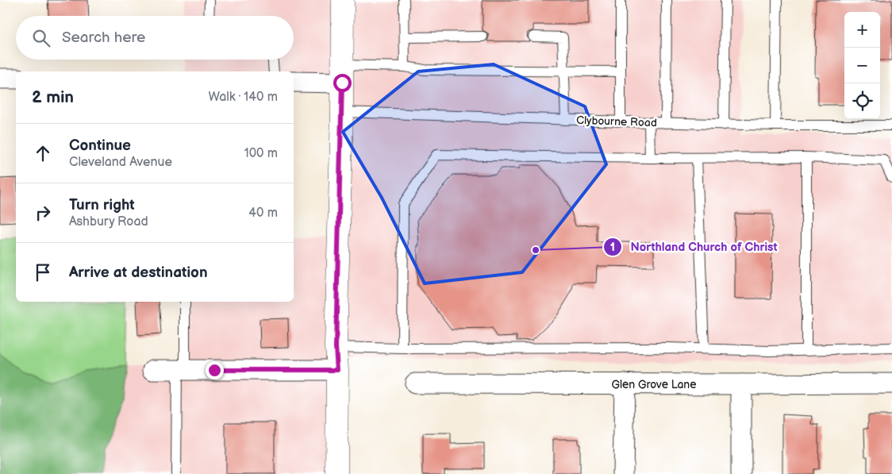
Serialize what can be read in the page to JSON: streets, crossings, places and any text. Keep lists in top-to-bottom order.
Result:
{
  "streets": {
    "street": ["Glen Grove Lane"],
    "lane": ["Clybourne Road"]
  },
  "places": ["Northland Church of Christ"],
  "page": {
    "map_buttons": ["+", "−"],
    "search": "Search here",
    "heading": ["2 min", "Walk · 140 m"],
    "list": [
      ["Continue", "Cleveland Avenue", "100 m"],
      ["Turn right", "Ashbury Road", "40 m"],
      "Arrive at destination"
    ]
  }
}
